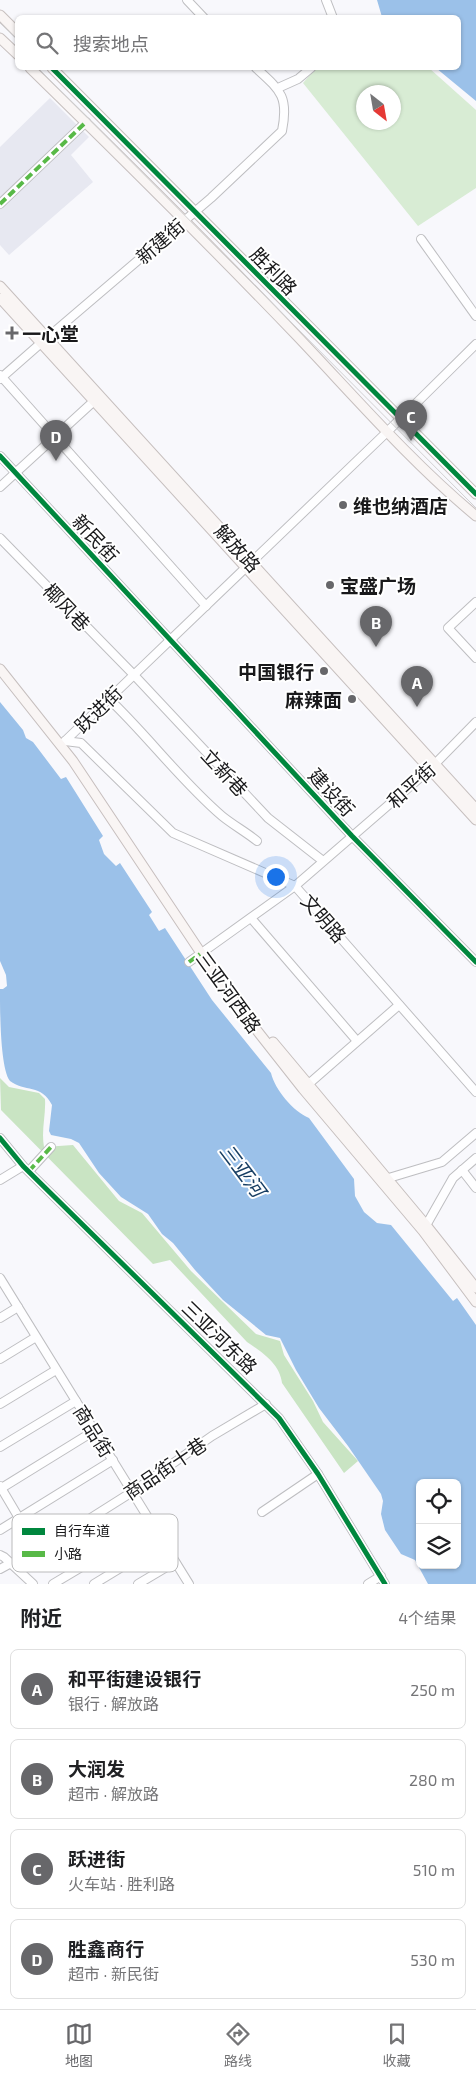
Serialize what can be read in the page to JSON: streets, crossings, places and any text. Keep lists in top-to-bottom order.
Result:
{
  "streets": {
    "main road": ["胜利路", "解放路", "三亚河西路"],
    "street": [
      "新建街",
      "新民街",
      "椰风巷",
      "跃进街",
      "立新巷",
      "和平街",
      "建设街",
      "文明路",
      "三亚河东路",
      "商品街",
      "商品街十巷"
    ]
  },
  "crossings": [
    ["新建街", "胜利路"],
    ["新建街", "解放路"],
    ["胜利路", "跃进街"],
    ["新民街", "跃进街"],
    ["新民街", "建设街"],
    ["解放路", "跃进街"],
    ["解放路", "和平街"],
    ["椰风巷", "跃进街"],
    ["椰风巷", "立新巷"],
    ["跃进街", "立新巷"],
    ["跃进街", "建设街"],
    ["跃进街", "文明路"],
    ["跃进街", "三亚河西路"],
    ["立新巷", "和平街"],
    ["和平街", "建设街"],
    ["和平街", "文明路"],
    ["和平街", "三亚河西路"],
    ["文明路", "三亚河西路"],
    ["三亚河东路", "商品街十巷"],
    ["商品街", "商品街十巷"]
  ],
  "water": ["三亚河"],
  "places": {
    "health": ["一心堂"],
    "other": [
      "维也纳酒店",
      "宝盛广场",
      "中国银行",
      "麻辣面"
    ]
  },
  "legend": ["自行车道", "小路"],
  "north": "bottom right",
  "page": {
    "search": "搜索地点",
    "pins": [
      "C",
      "D",
      "B",
      "A"
    ],
    "heading": ["附近", "4个结果"],
    "list": [
      {
        "mark": "A",
        "name": "和平街建设银行",
        "note": "银行 · 解放路",
        "value": "250 m"
      },
      {
        "mark": "B",
        "name": "大润发",
        "note": "超市 · 解放路",
        "value": "280 m"
      },
      {
        "mark": "C",
        "name": "跃进街",
        "note": "火车站 · 胜利路",
        "value": "510 m"
      },
      {
        "mark": "D",
        "name": "胜鑫商行",
        "note": "超市 · 新民街",
        "value": "530 m"
      }
    ],
    "nav": ["地图", "路线", "收藏"]
  }
}
